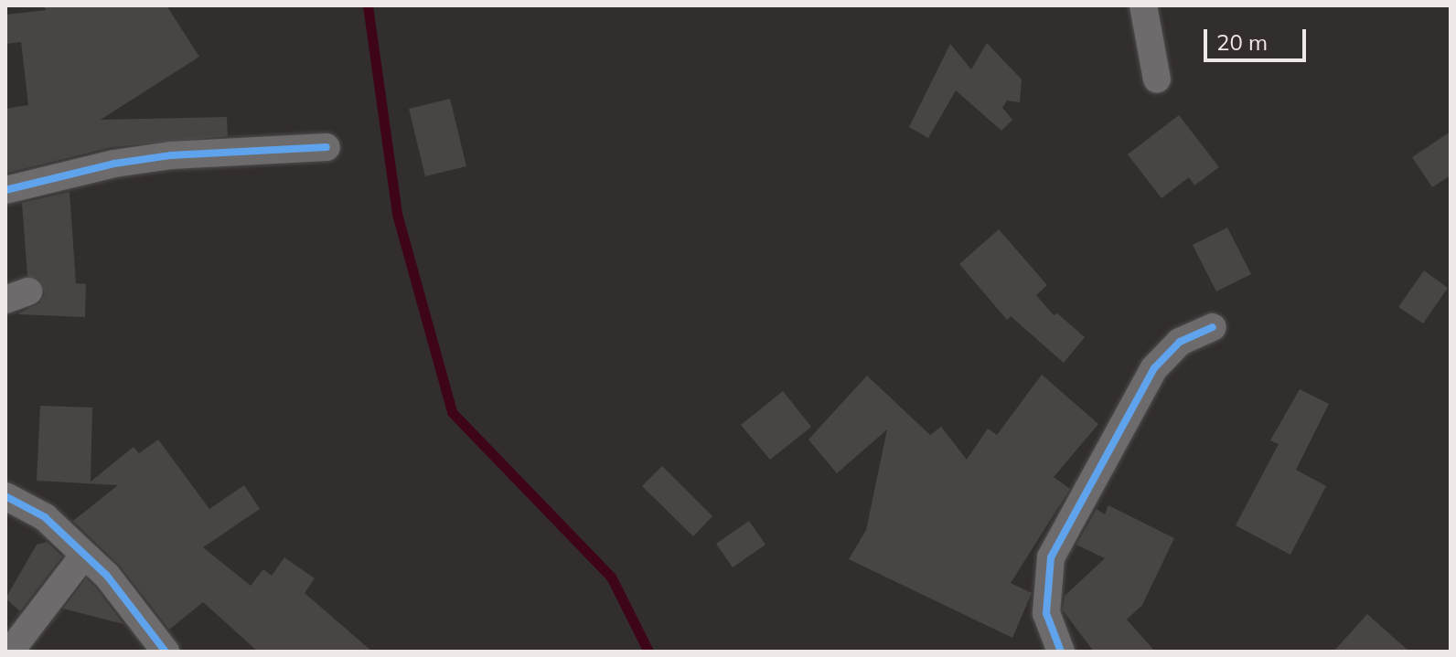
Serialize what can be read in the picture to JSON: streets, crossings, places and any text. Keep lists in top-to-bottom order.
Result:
{
  "scale_bar": "20 m"
}
